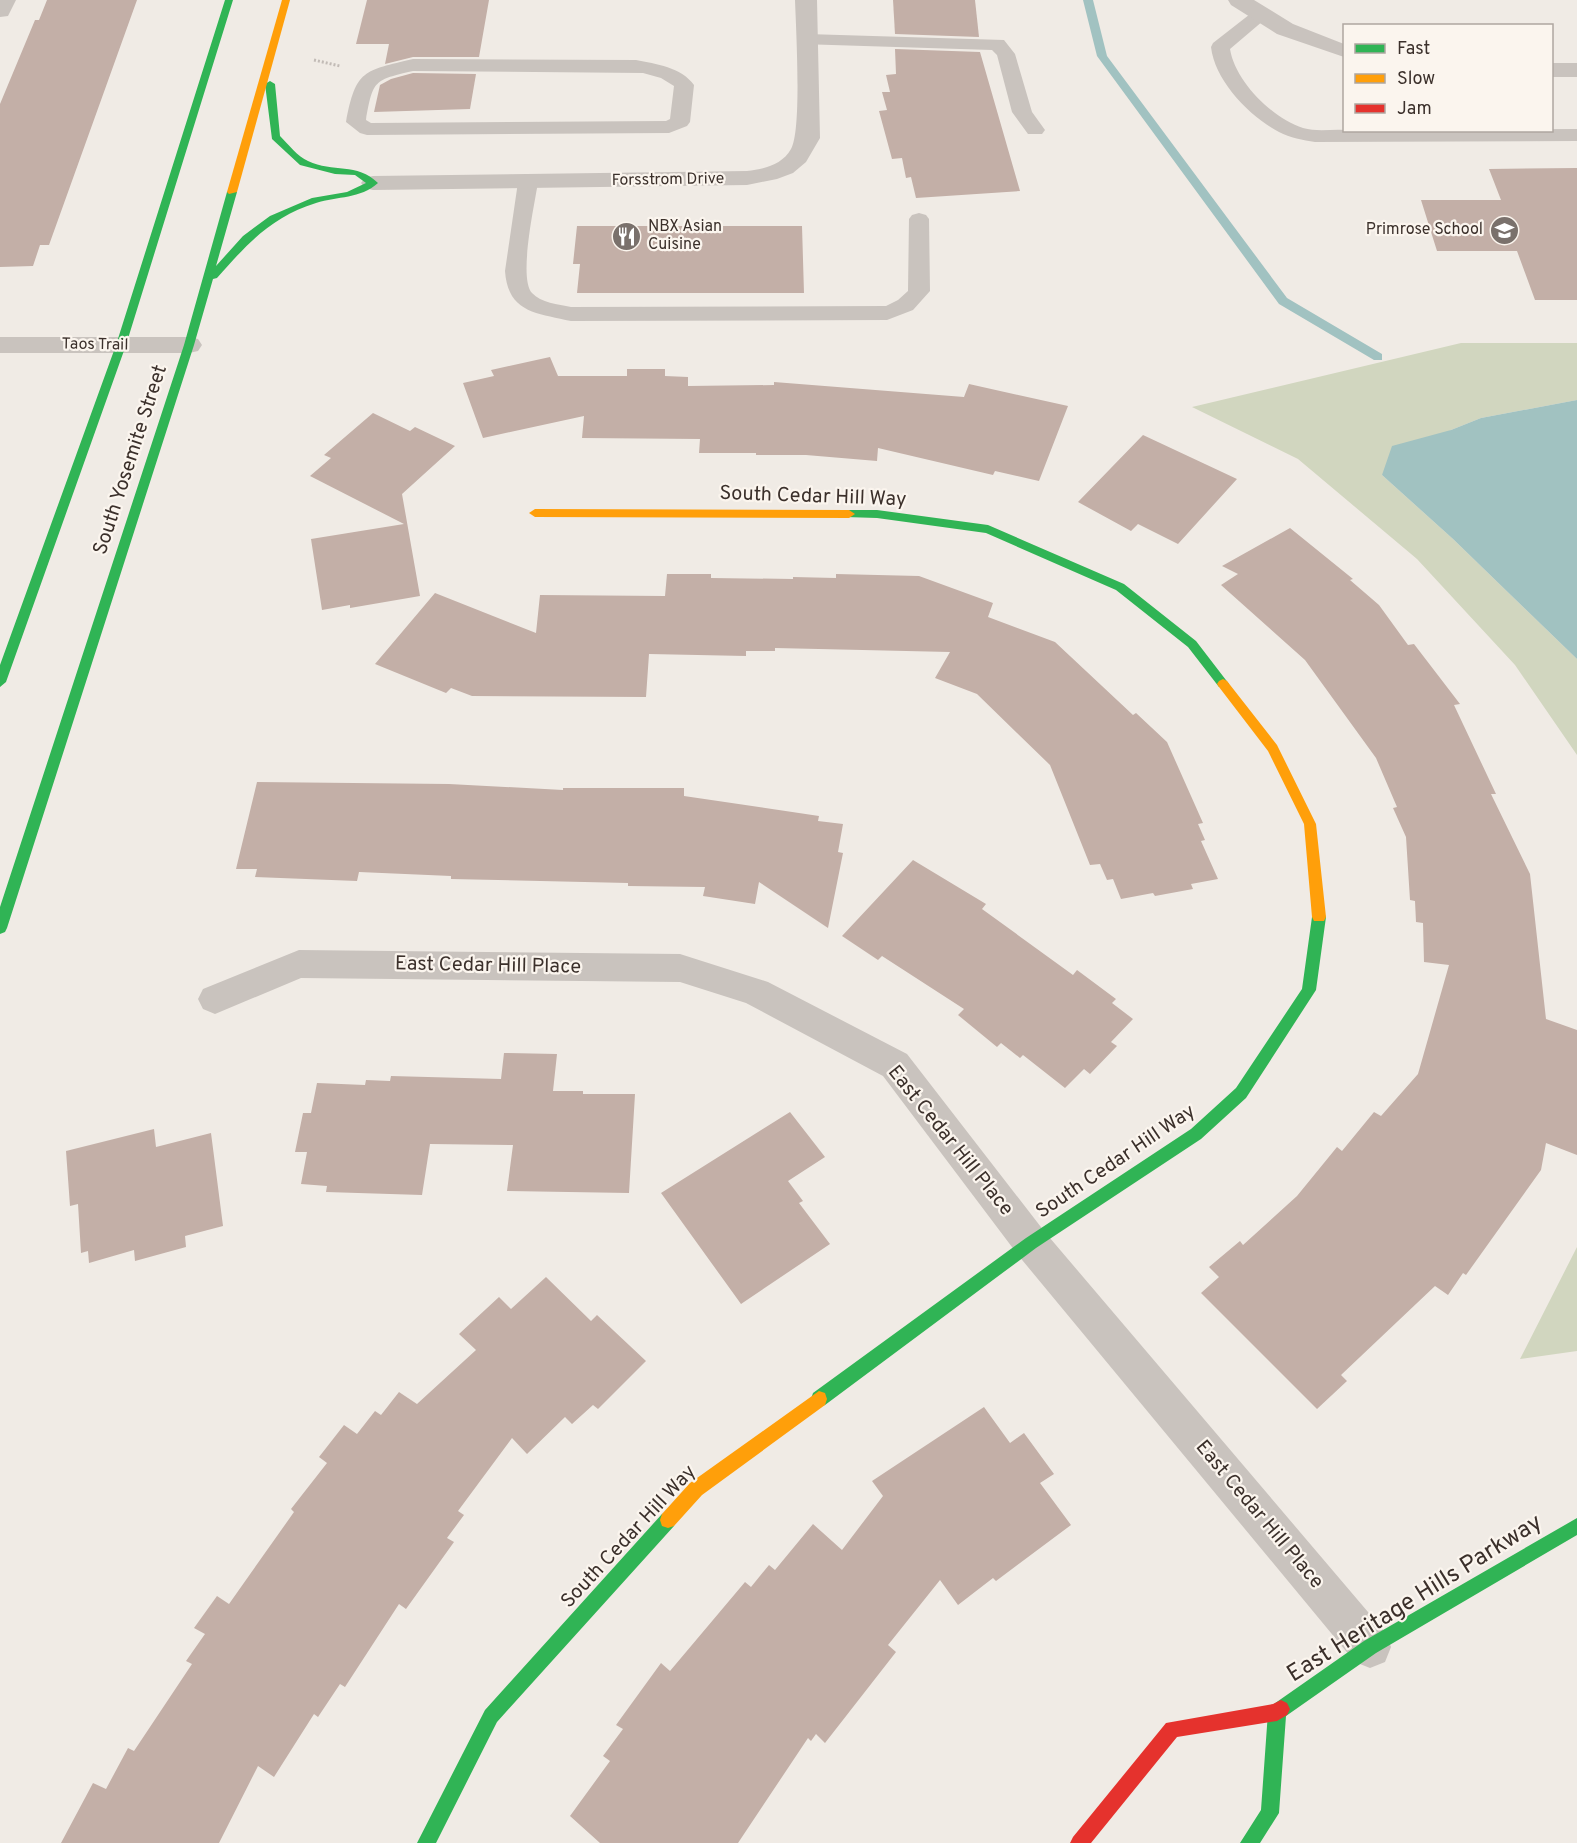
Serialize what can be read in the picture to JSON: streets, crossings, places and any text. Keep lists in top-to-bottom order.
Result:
{
  "streets": {
    "main road": ["South Yosemite Street", "South Cedar Hill Way", "East Heritage Hills Parkway"],
    "street": ["Forsstrom Drive", "Taos Trail", "East Cedar Hill Place"]
  },
  "crossings": [
    ["Taos Trail", "South Yosemite Street"],
    ["South Cedar Hill Way", "East Cedar Hill Place"],
    ["East Cedar Hill Place", "East Heritage Hills Parkway"]
  ],
  "places": {
    "school or university": ["Primrose School"],
    "restaurant": ["NBX Asian Cuisine"]
  },
  "legend": ["Fast", "Slow", "Jam"]
}
